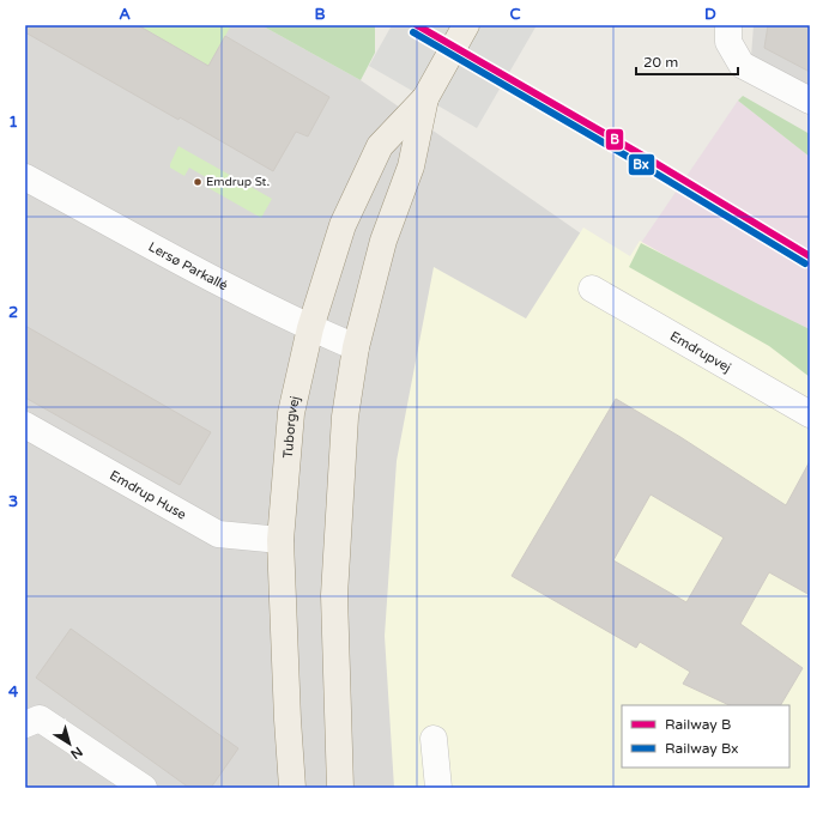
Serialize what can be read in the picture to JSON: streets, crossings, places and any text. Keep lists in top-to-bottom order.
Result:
{
  "streets": {
    "main road": ["Tuborgvej"],
    "street": ["Lersø Parkallé", "Emdrupvej", "Emdrup Huse"]
  },
  "crossings": [
    ["Lersø Parkallé", "Tuborgvej"],
    ["Tuborgvej", "Emdrup Huse"]
  ],
  "places": ["Emdrup St."],
  "lines": ["rail line B", "rail line Bx"],
  "legend": ["Railway B", "Railway Bx"],
  "scale_bar": "20 m",
  "north": "bottom right",
  "grid": {
    "columns": [
      "A",
      "B",
      "C",
      "D"
    ],
    "rows": [
      "1",
      "2",
      "3",
      "4"
    ]
  }
}
